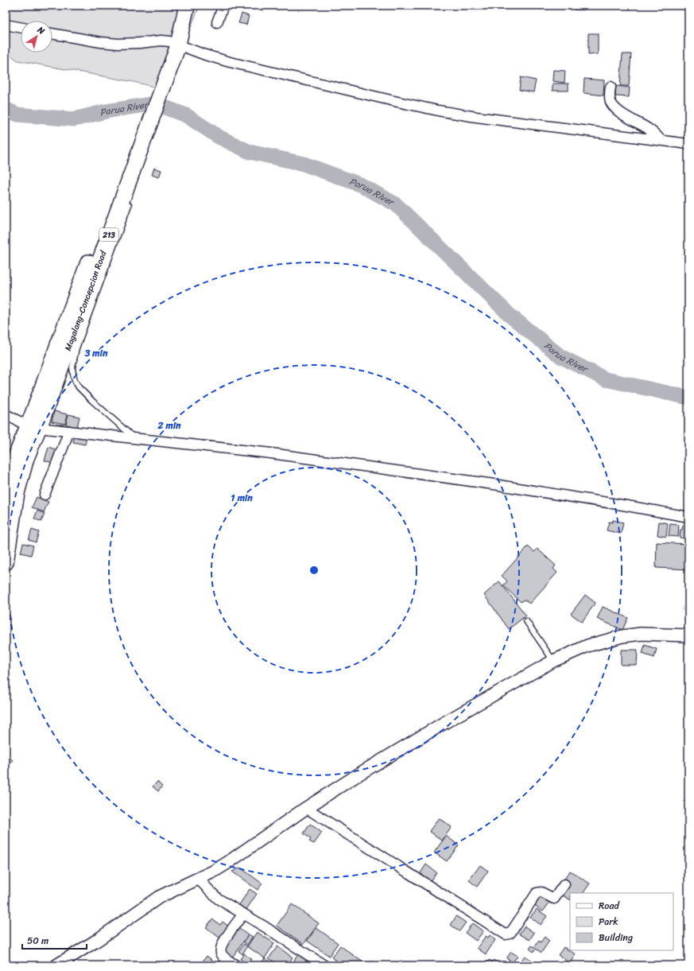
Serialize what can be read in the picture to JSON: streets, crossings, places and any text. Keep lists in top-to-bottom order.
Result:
{
  "streets": {
    "main road": ["213", "Magalang-Concepcion Road"]
  },
  "water": ["Parua River"],
  "legend": ["Road", "Park", "Building"],
  "scale_bar": "50 m",
  "north": "top right",
  "rings": ["3 min", "2 min", "1 min"]
}
